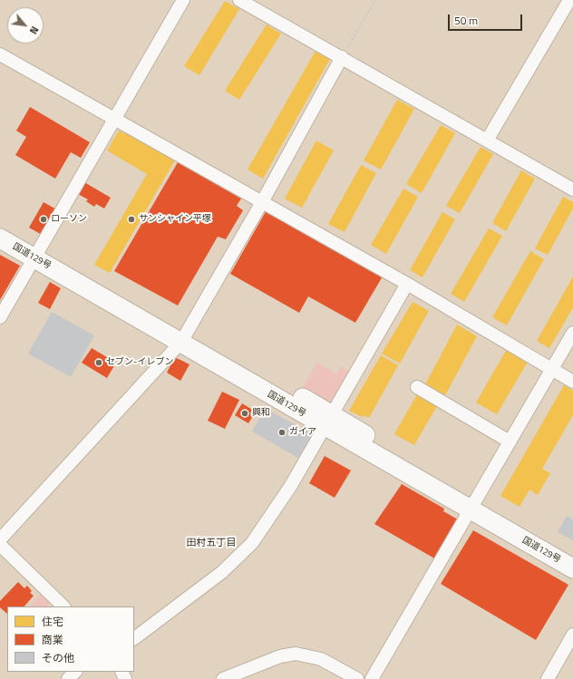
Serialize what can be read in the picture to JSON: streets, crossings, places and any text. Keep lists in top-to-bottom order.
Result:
{
  "streets": {
    "highway": ["国道129号"]
  },
  "districts": ["田村五丁目"],
  "places": [
    "ローソン",
    "サンシャイン平塚",
    "セブン-イレブン",
    "興和",
    "ガイア"
  ],
  "legend": ["住宅", "商業", "その他"],
  "scale_bar": "50 m",
  "north": "bottom right"
}
